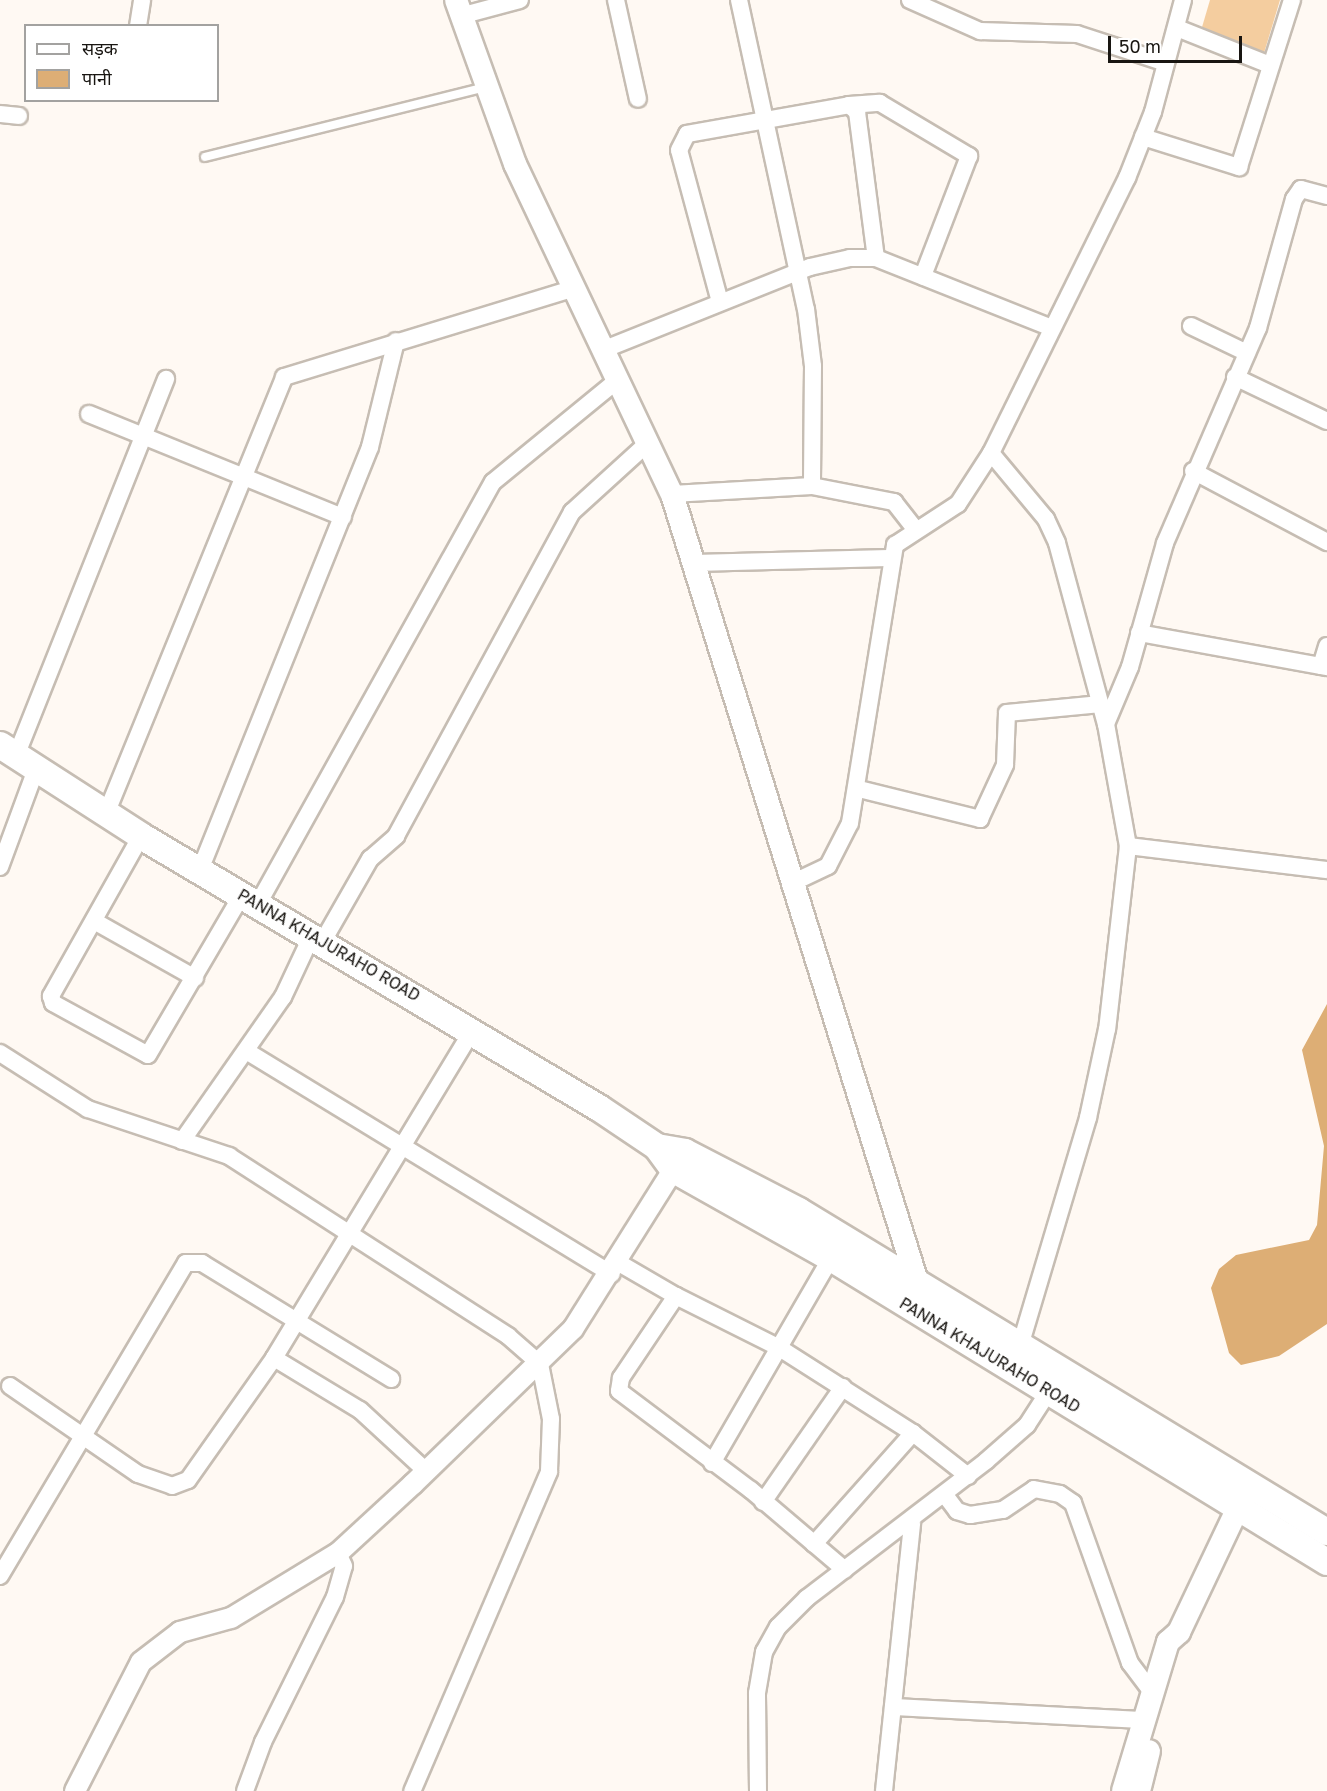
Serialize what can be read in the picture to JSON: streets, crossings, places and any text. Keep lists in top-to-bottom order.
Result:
{
  "streets": {
    "main road": ["PANNA KHAJURAHO ROAD"]
  },
  "legend": ["सड़क", "पानी"],
  "scale_bar": "50 m"
}
